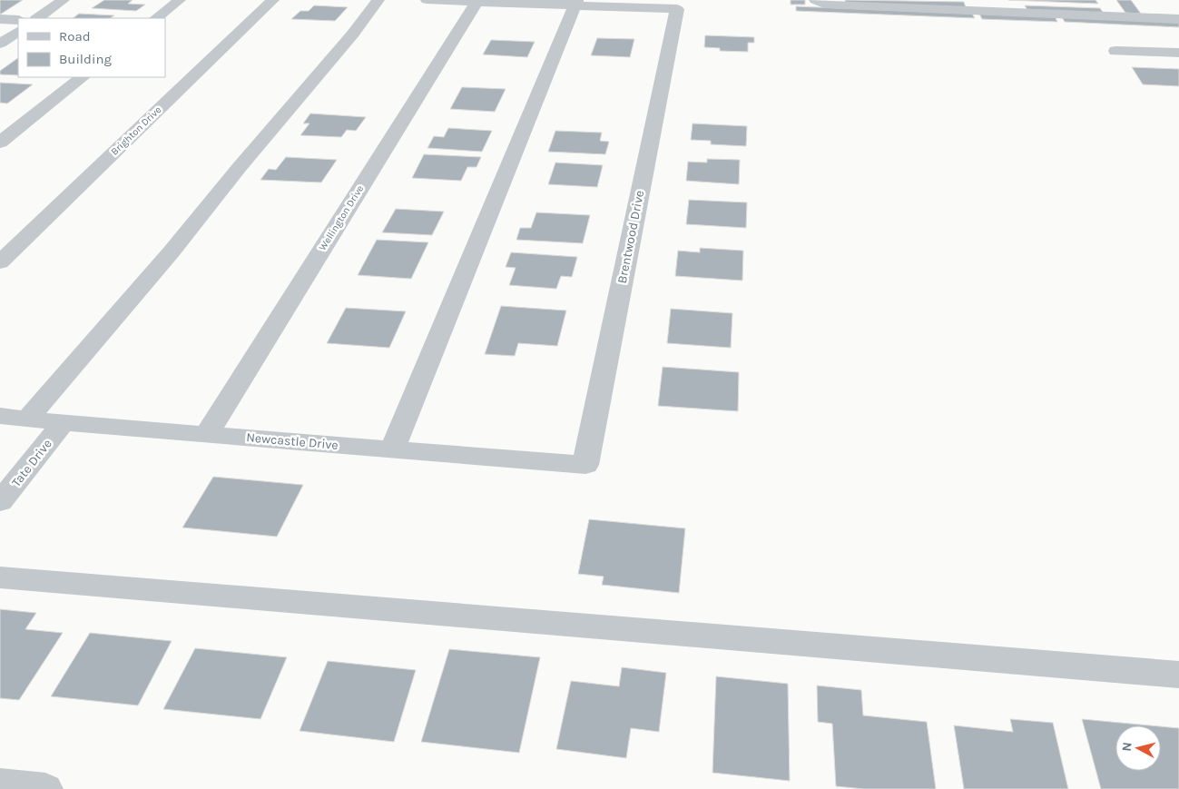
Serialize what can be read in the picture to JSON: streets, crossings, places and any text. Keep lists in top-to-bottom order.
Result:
{
  "streets": {
    "street": [
      "Brighton Drive",
      "Wellington Drive",
      "Brentwood Drive",
      "Newcastle Drive",
      "Tate Drive"
    ]
  },
  "crossings": [
    ["Wellington Drive", "Newcastle Drive"],
    ["Brentwood Drive", "Newcastle Drive"],
    ["Newcastle Drive", "Tate Drive"]
  ],
  "legend": ["Road", "Building"],
  "north": "left"
}
